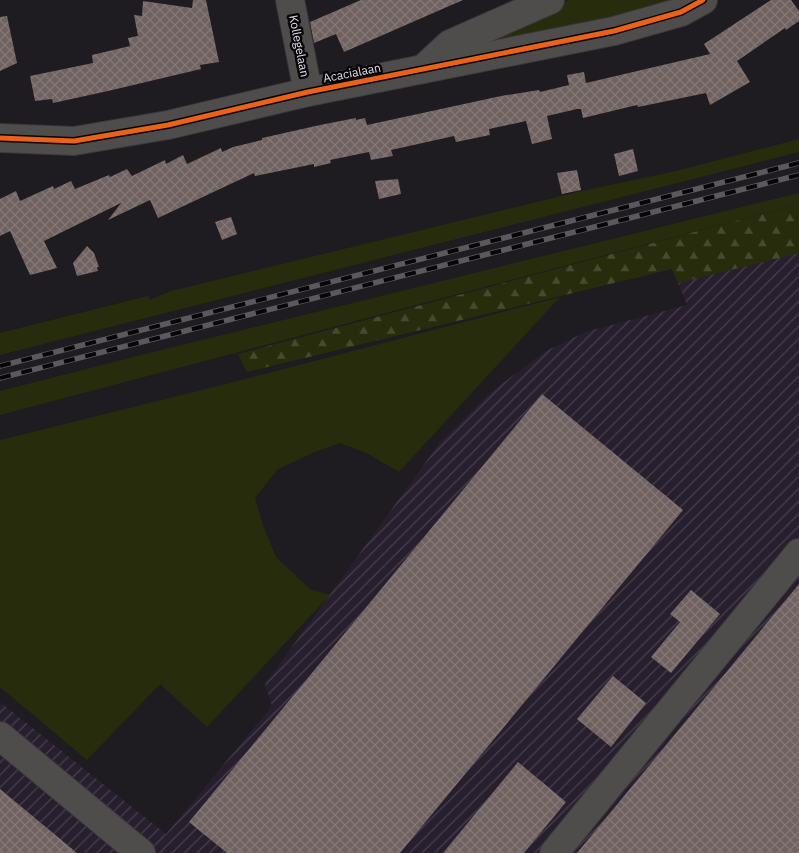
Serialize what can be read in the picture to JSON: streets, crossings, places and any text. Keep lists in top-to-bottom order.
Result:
{
  "streets": {
    "street": ["Kollegelaan", "Acacialaan"]
  },
  "crossings": [
    ["Kollegelaan", "Acacialaan"]
  ]
}
